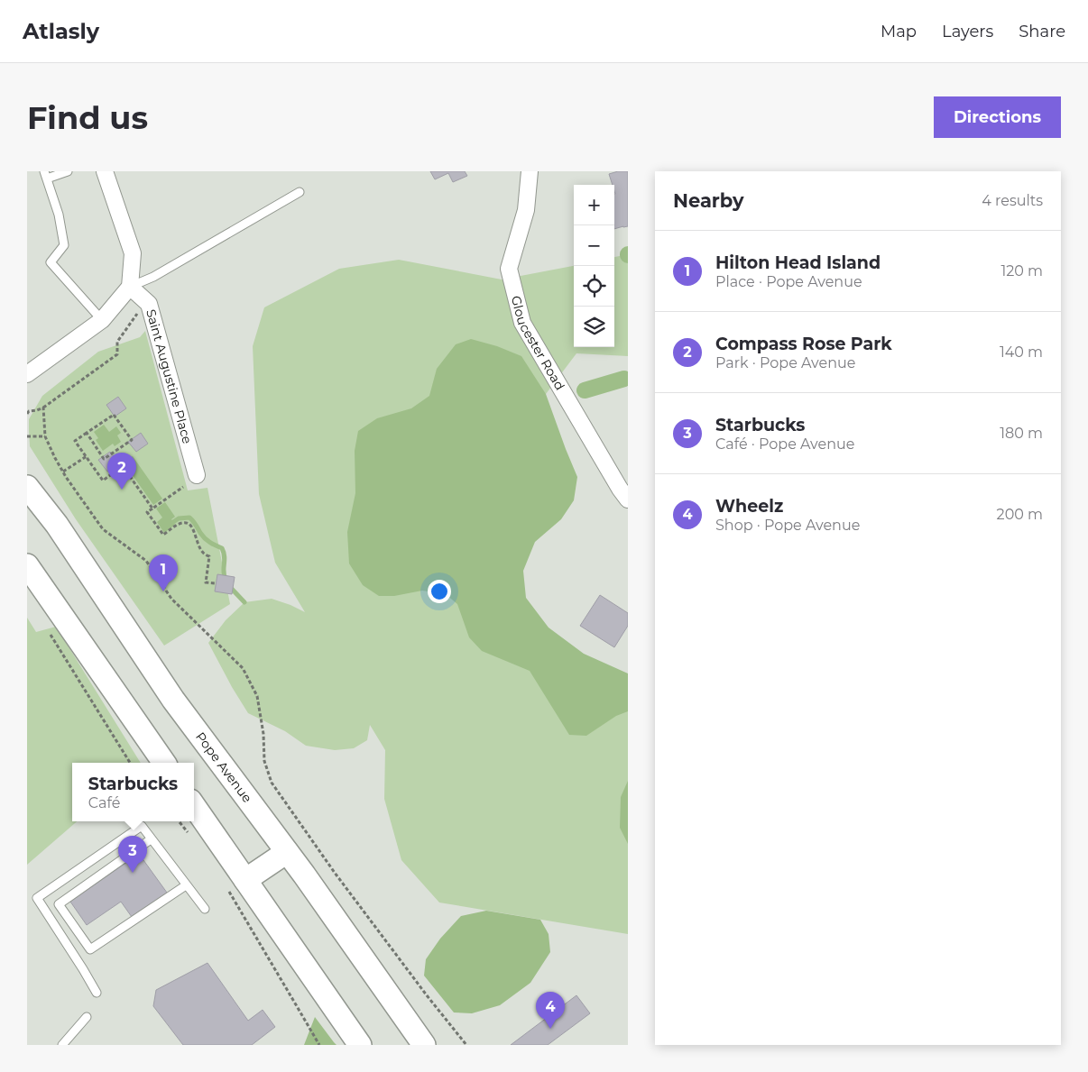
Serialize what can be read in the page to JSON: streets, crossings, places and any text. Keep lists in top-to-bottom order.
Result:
{
  "streets": {
    "main road": ["Pope Avenue"],
    "street": ["Gloucester Road", "Saint Augustine Place"]
  },
  "page": {
    "header": "Atlasly",
    "nav": ["Map", "Layers", "Share"],
    "buttons": "Directions",
    "title": "Find us",
    "heading": ["Nearby", "4 results"],
    "map_buttons": ["+", "−"],
    "list": [
      {
        "mark": "1",
        "name": "Hilton Head Island",
        "note": "Place · Pope Avenue",
        "value": "120 m"
      },
      {
        "mark": "2",
        "name": "Compass Rose Park",
        "note": "Park · Pope Avenue",
        "value": "140 m"
      },
      {
        "mark": "3",
        "name": "Starbucks",
        "note": "Café · Pope Avenue",
        "value": "180 m"
      },
      {
        "mark": "4",
        "name": "Wheelz",
        "note": "Shop · Pope Avenue",
        "value": "200 m"
      }
    ],
    "pins": [
      "2",
      "1",
      "3",
      "4"
    ],
    "popup": ["Starbucks", "Café"]
  }
}
